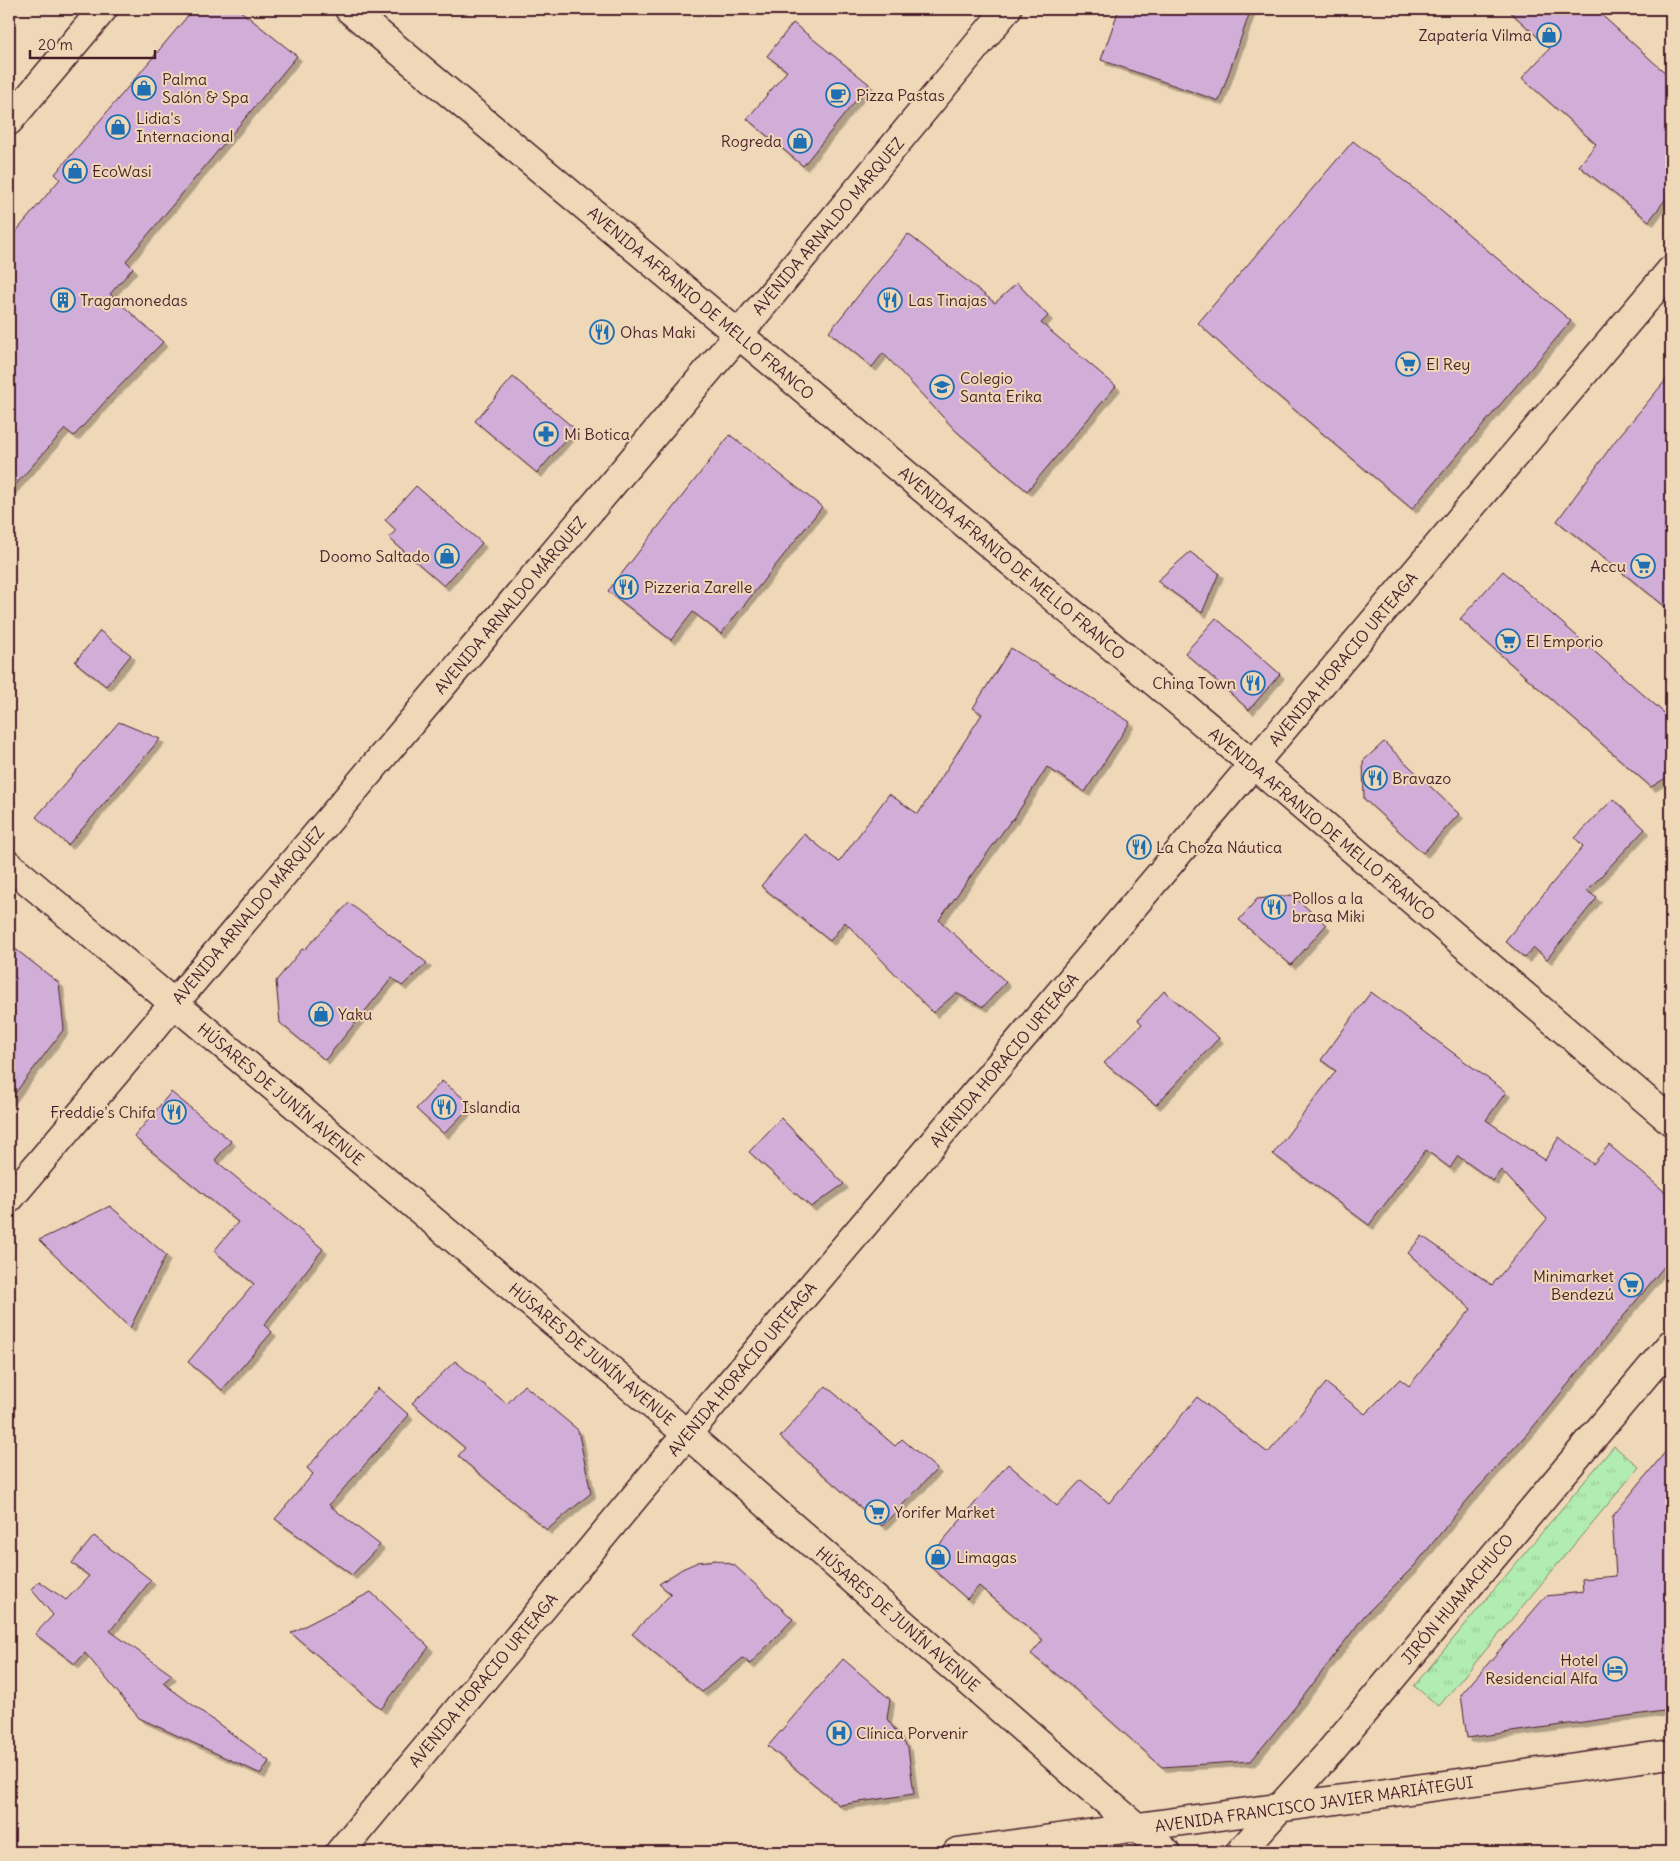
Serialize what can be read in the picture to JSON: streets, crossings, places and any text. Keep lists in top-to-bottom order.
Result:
{
  "streets": {
    "street": [
      "AVENIDA ARNALDO MÁRQUEZ",
      "AVENIDA AFRANIO DE MELLO FRANCO",
      "AVENIDA HORACIO URTEAGA",
      "HÚSARES DE JUNÍN AVENUE",
      "JIRÓN HUAMACHUCO",
      "AVENIDA FRANCISCO JAVIER MARIÁTEGUI"
    ]
  },
  "crossings": [
    ["AVENIDA ARNALDO MÁRQUEZ", "AVENIDA AFRANIO DE MELLO FRANCO"],
    ["AVENIDA ARNALDO MÁRQUEZ", "HÚSARES DE JUNÍN AVENUE"],
    ["AVENIDA AFRANIO DE MELLO FRANCO", "AVENIDA HORACIO URTEAGA"],
    ["AVENIDA HORACIO URTEAGA", "HÚSARES DE JUNÍN AVENUE"],
    ["HÚSARES DE JUNÍN AVENUE", "AVENIDA FRANCISCO JAVIER MARIÁTEGUI"],
    ["JIRÓN HUAMACHUCO", "AVENIDA FRANCISCO JAVIER MARIÁTEGUI"]
  ],
  "places": {
    "shop": [
      "Zapatería Vilma",
      "Palma Salón & Spa",
      "Lidia's Internacional",
      "Rogreda",
      "EcoWasi",
      "Doomo Saltado",
      "Yaku",
      "Limagas"
    ],
    "cafe": ["Pizza Pastas"],
    "building": ["Tragamonedas"],
    "restaurant": [
      "Las Tinajas",
      "Ohas Maki",
      "Pizzeria Zarelle",
      "China Town",
      "Bravazo",
      "La Choza Náutica",
      "Pollos a la brasa Miki",
      "Islandia",
      "Freddie's Chifa"
    ],
    "supermarket": [
      "El Rey",
      "Accu",
      "El Emporio",
      "Minimarket Bendezú",
      "Yorifer Market"
    ],
    "school or university": ["Colegio Santa Erika"],
    "pharmacy": ["Mi Botica"],
    "hotel": ["Hotel Residencial Alfa"],
    "hospital": ["Clínica Porvenir"]
  },
  "scale_bar": "20 m"
}
